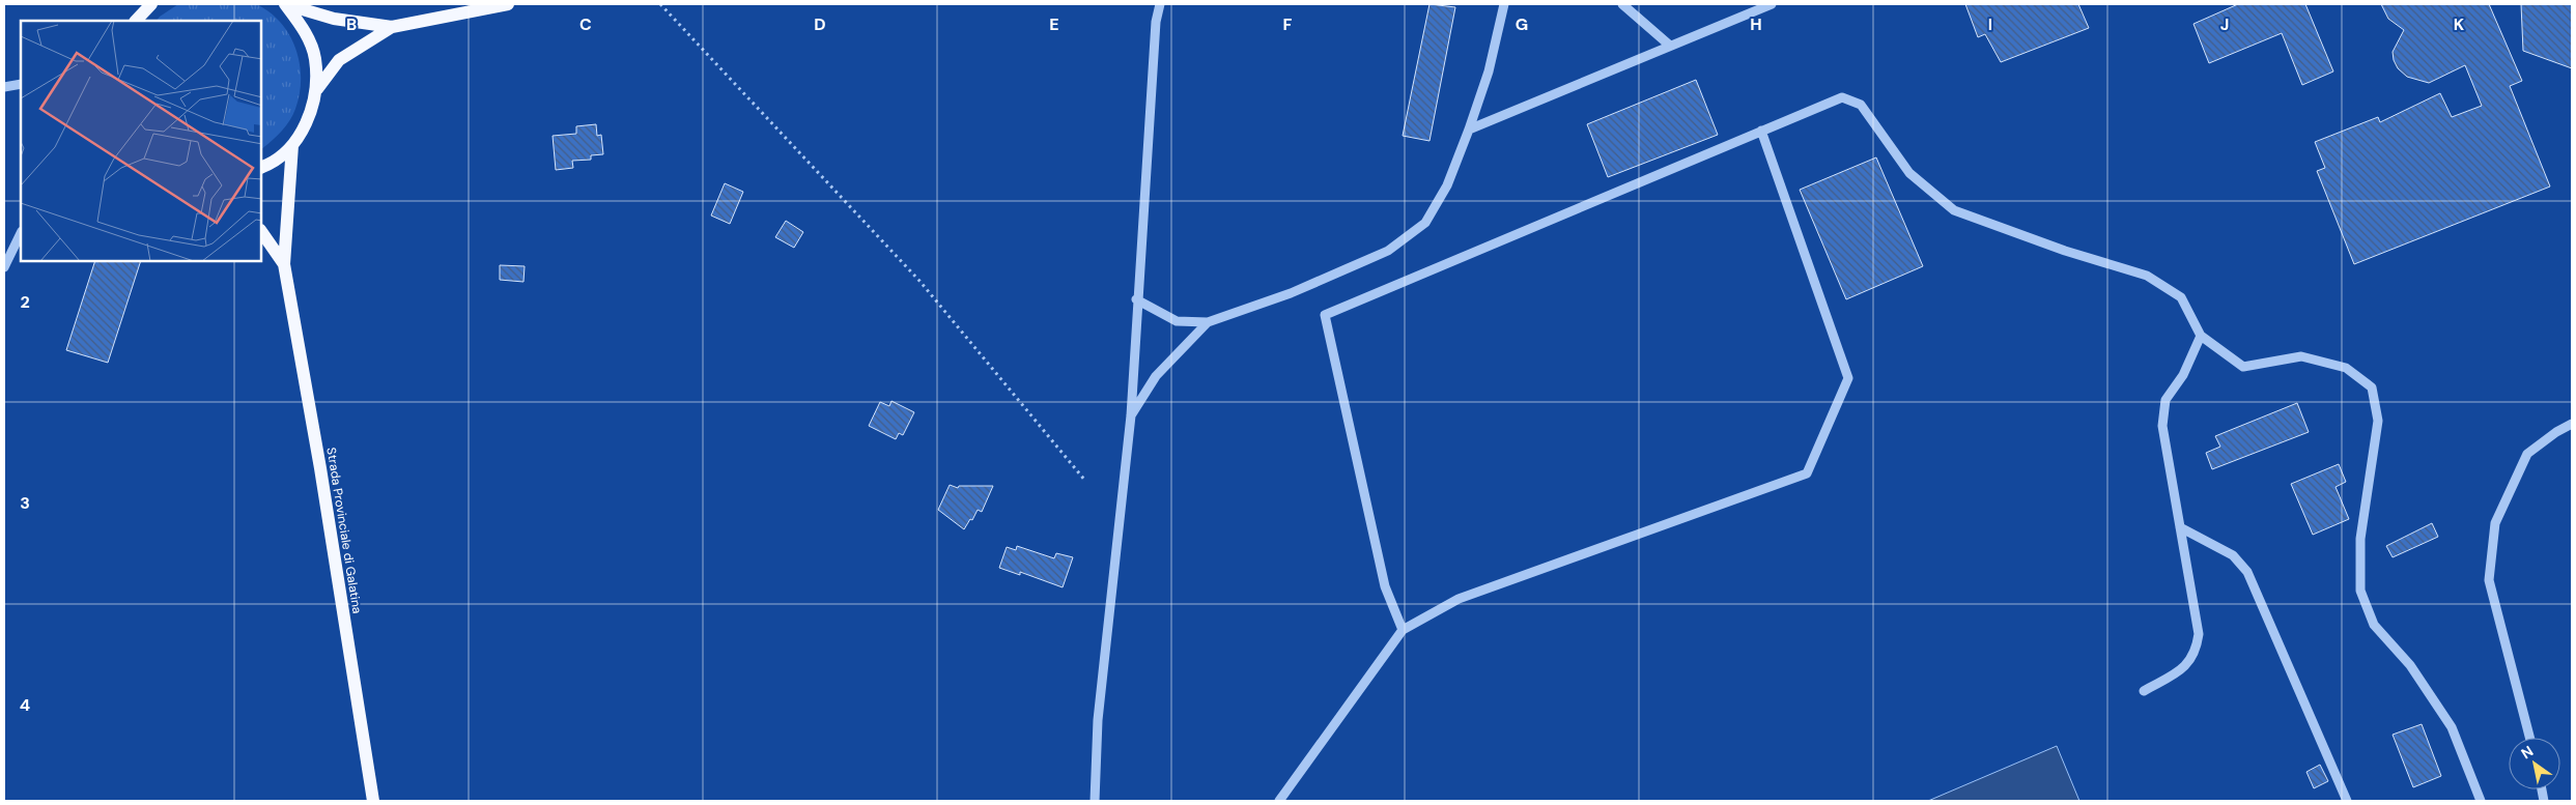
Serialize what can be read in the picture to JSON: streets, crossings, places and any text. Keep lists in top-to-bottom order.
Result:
{
  "streets": {
    "main road": ["Strada Provinciale di Galatina"]
  },
  "north": "top left",
  "grid": {
    "columns": [
      "B",
      "C",
      "D",
      "E",
      "F",
      "G",
      "H",
      "I",
      "J",
      "K"
    ],
    "rows": ["2", "3", "4"]
  }
}
